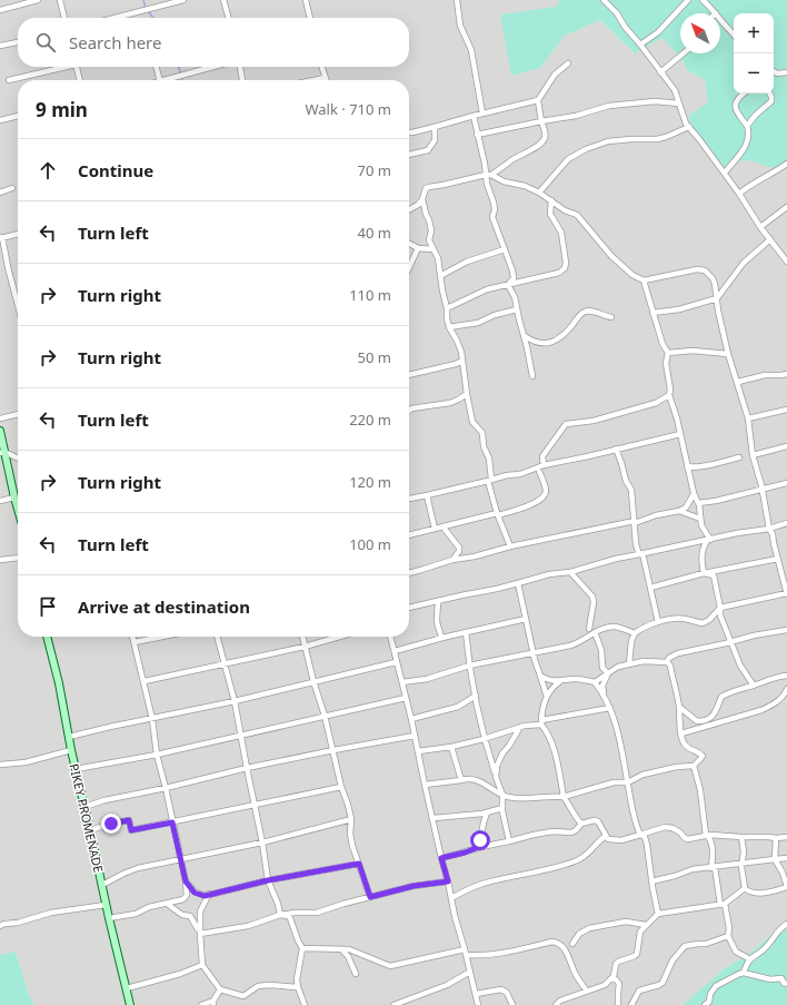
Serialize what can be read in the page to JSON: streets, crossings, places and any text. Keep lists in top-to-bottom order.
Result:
{
  "streets": {
    "street": ["PIKEY PROMENADE"]
  },
  "north": "top left",
  "page": {
    "map_buttons": ["+", "−"],
    "search": "Search here",
    "heading": ["9 min", "Walk · 710 m"],
    "list": [
      ["Continue", "70 m"],
      ["Turn left", "40 m"],
      ["Turn right", "110 m"],
      ["Turn right", "50 m"],
      ["Turn left", "220 m"],
      ["Turn right", "120 m"],
      ["Turn left", "100 m"],
      "Arrive at destination"
    ]
  }
}
